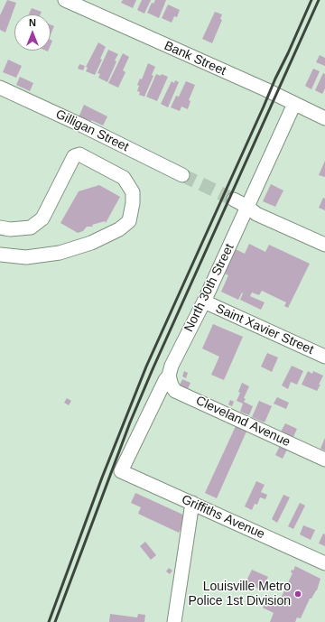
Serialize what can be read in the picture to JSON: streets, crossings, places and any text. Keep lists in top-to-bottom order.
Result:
{
  "streets": {
    "street": [
      "Bank Street",
      "Gilligan Street",
      "North 30th Street",
      "Saint Xavier Street",
      "Cleveland Avenue",
      "Griffiths Avenue"
    ]
  },
  "crossings": [
    ["Bank Street", "North 30th Street"],
    ["North 30th Street", "Saint Xavier Street"],
    ["North 30th Street", "Cleveland Avenue"],
    ["North 30th Street", "Griffiths Avenue"]
  ],
  "places": ["Louisville Metro Police 1st Division"],
  "north": "top"
}
